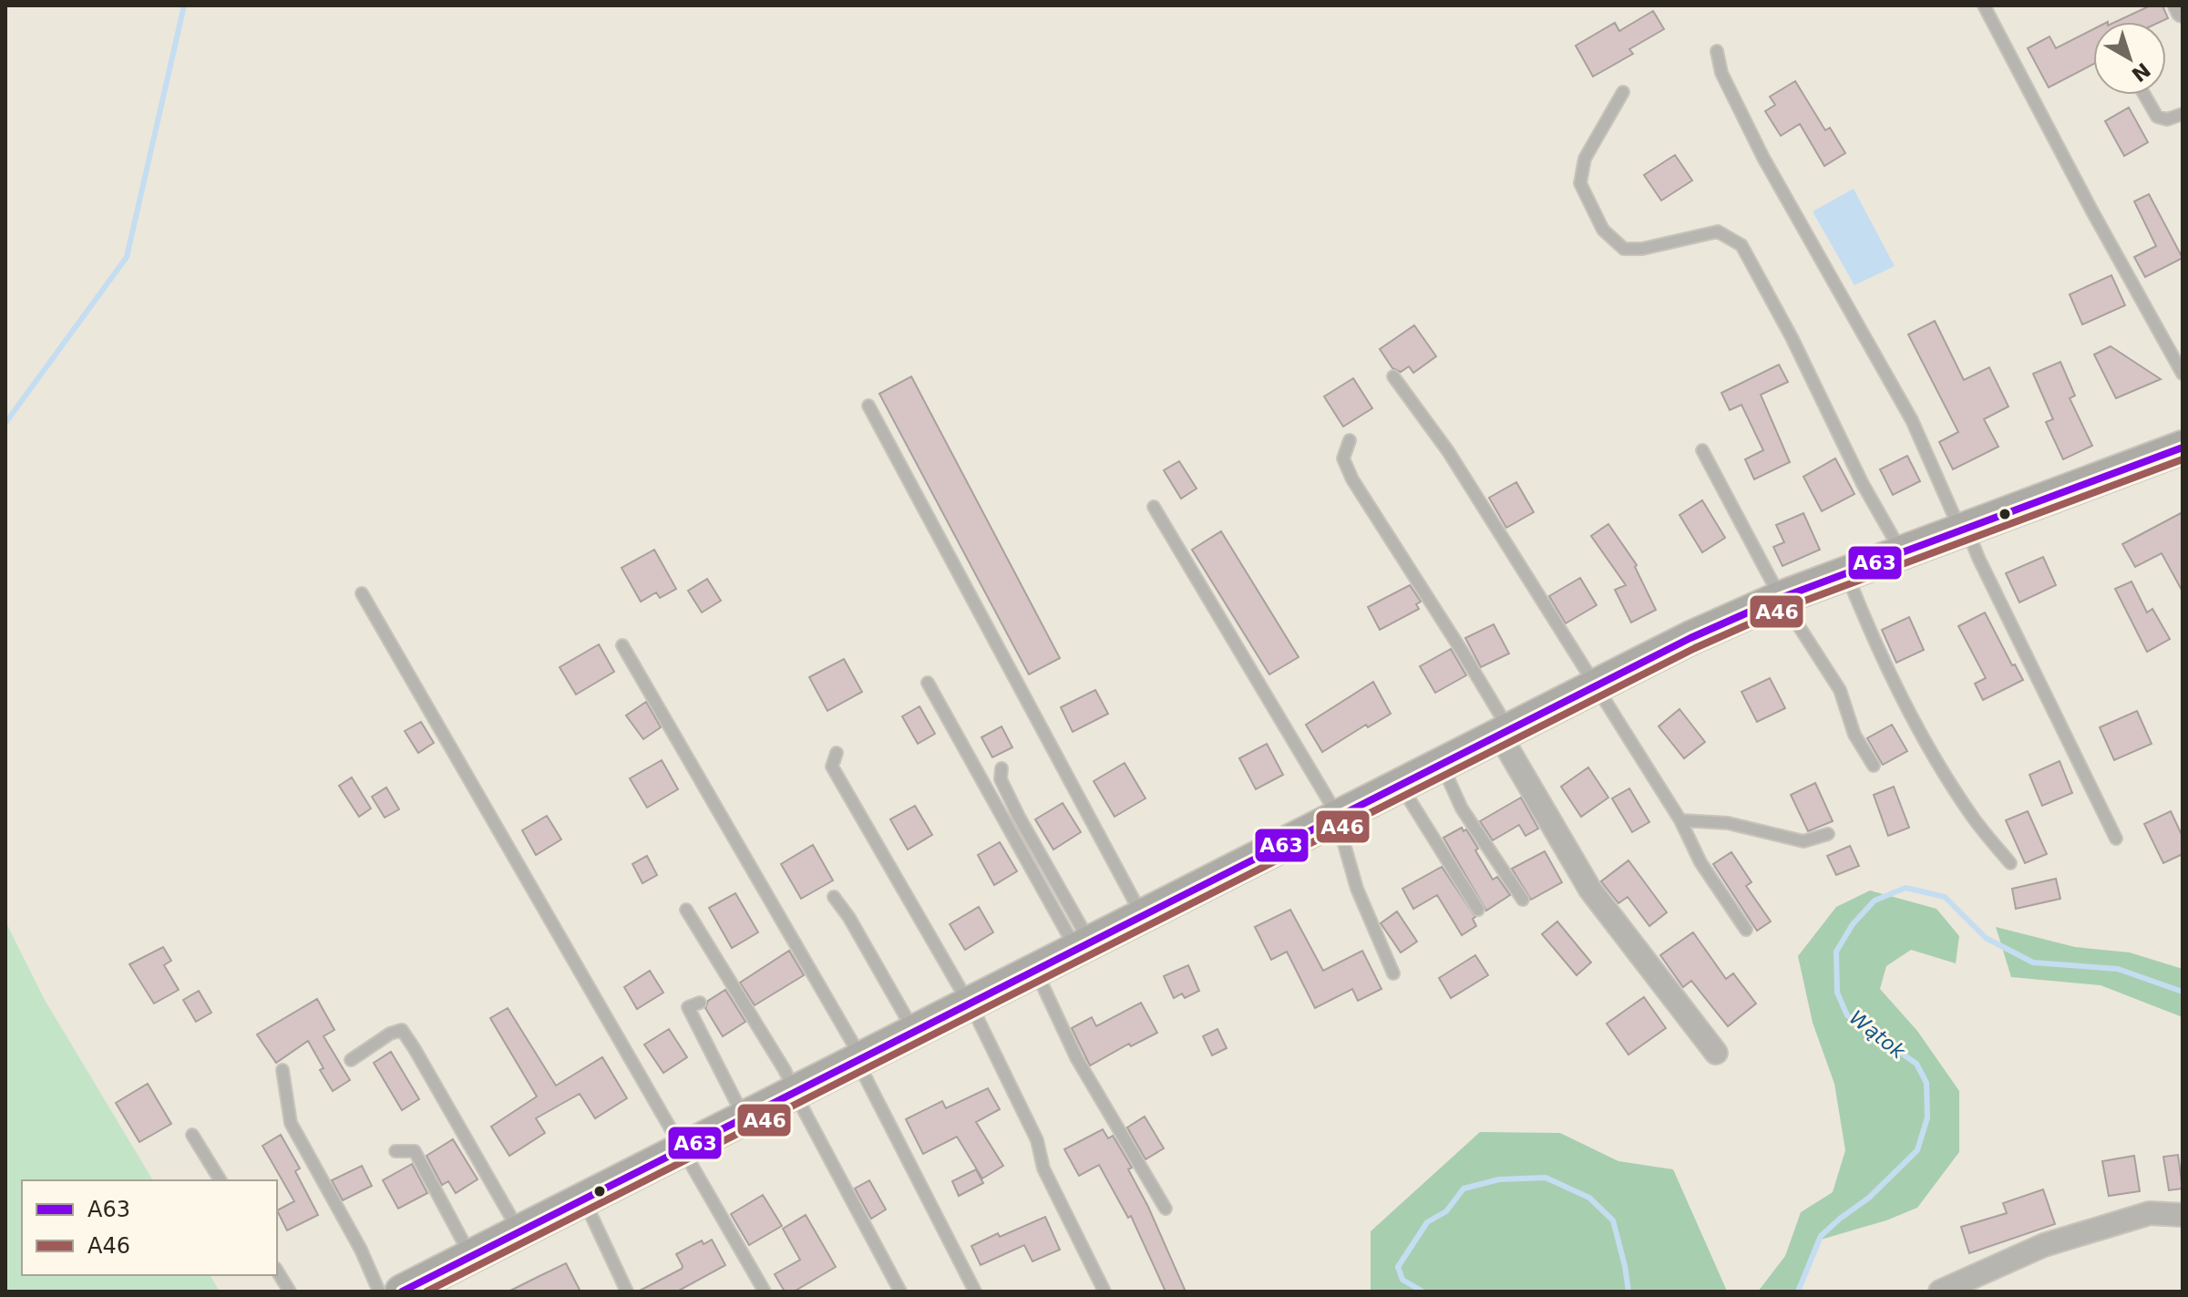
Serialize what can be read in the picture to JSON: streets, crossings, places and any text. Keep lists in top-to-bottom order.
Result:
{
  "water": ["Wątok"],
  "lines": ["transit line A63", "transit line A46"],
  "legend": ["A63", "A46"],
  "north": "bottom right"
}
